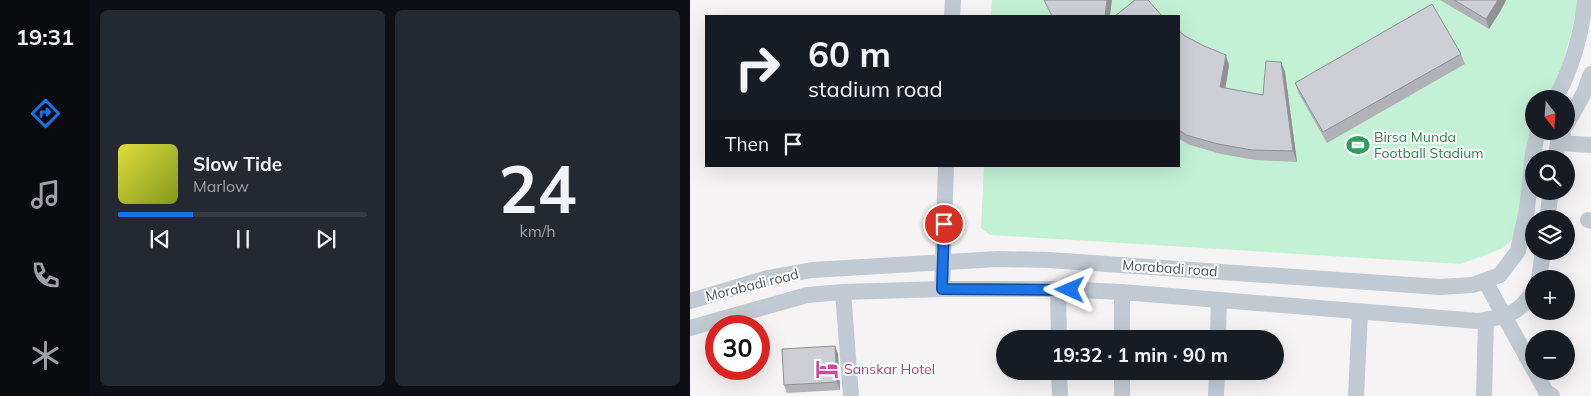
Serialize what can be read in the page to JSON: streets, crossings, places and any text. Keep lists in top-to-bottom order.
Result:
{
  "streets": {
    "street": ["Morabadi road"]
  },
  "places": {
    "sports": ["Birsa Munda Football Stadium"],
    "hotel": ["Sanskar Hotel"]
  },
  "north": "bottom",
  "page": {
    "tabs": "19:31",
    "tile": ["24", "km/h"],
    "turn": ["60 m", "stadium road"],
    "map_buttons": ["+", "−"],
    "then": "Then",
    "song": ["Slow Tide", "Marlow"],
    "limit": "30",
    "trip": "19:32 · 1 min · 90 m"
  }
}
